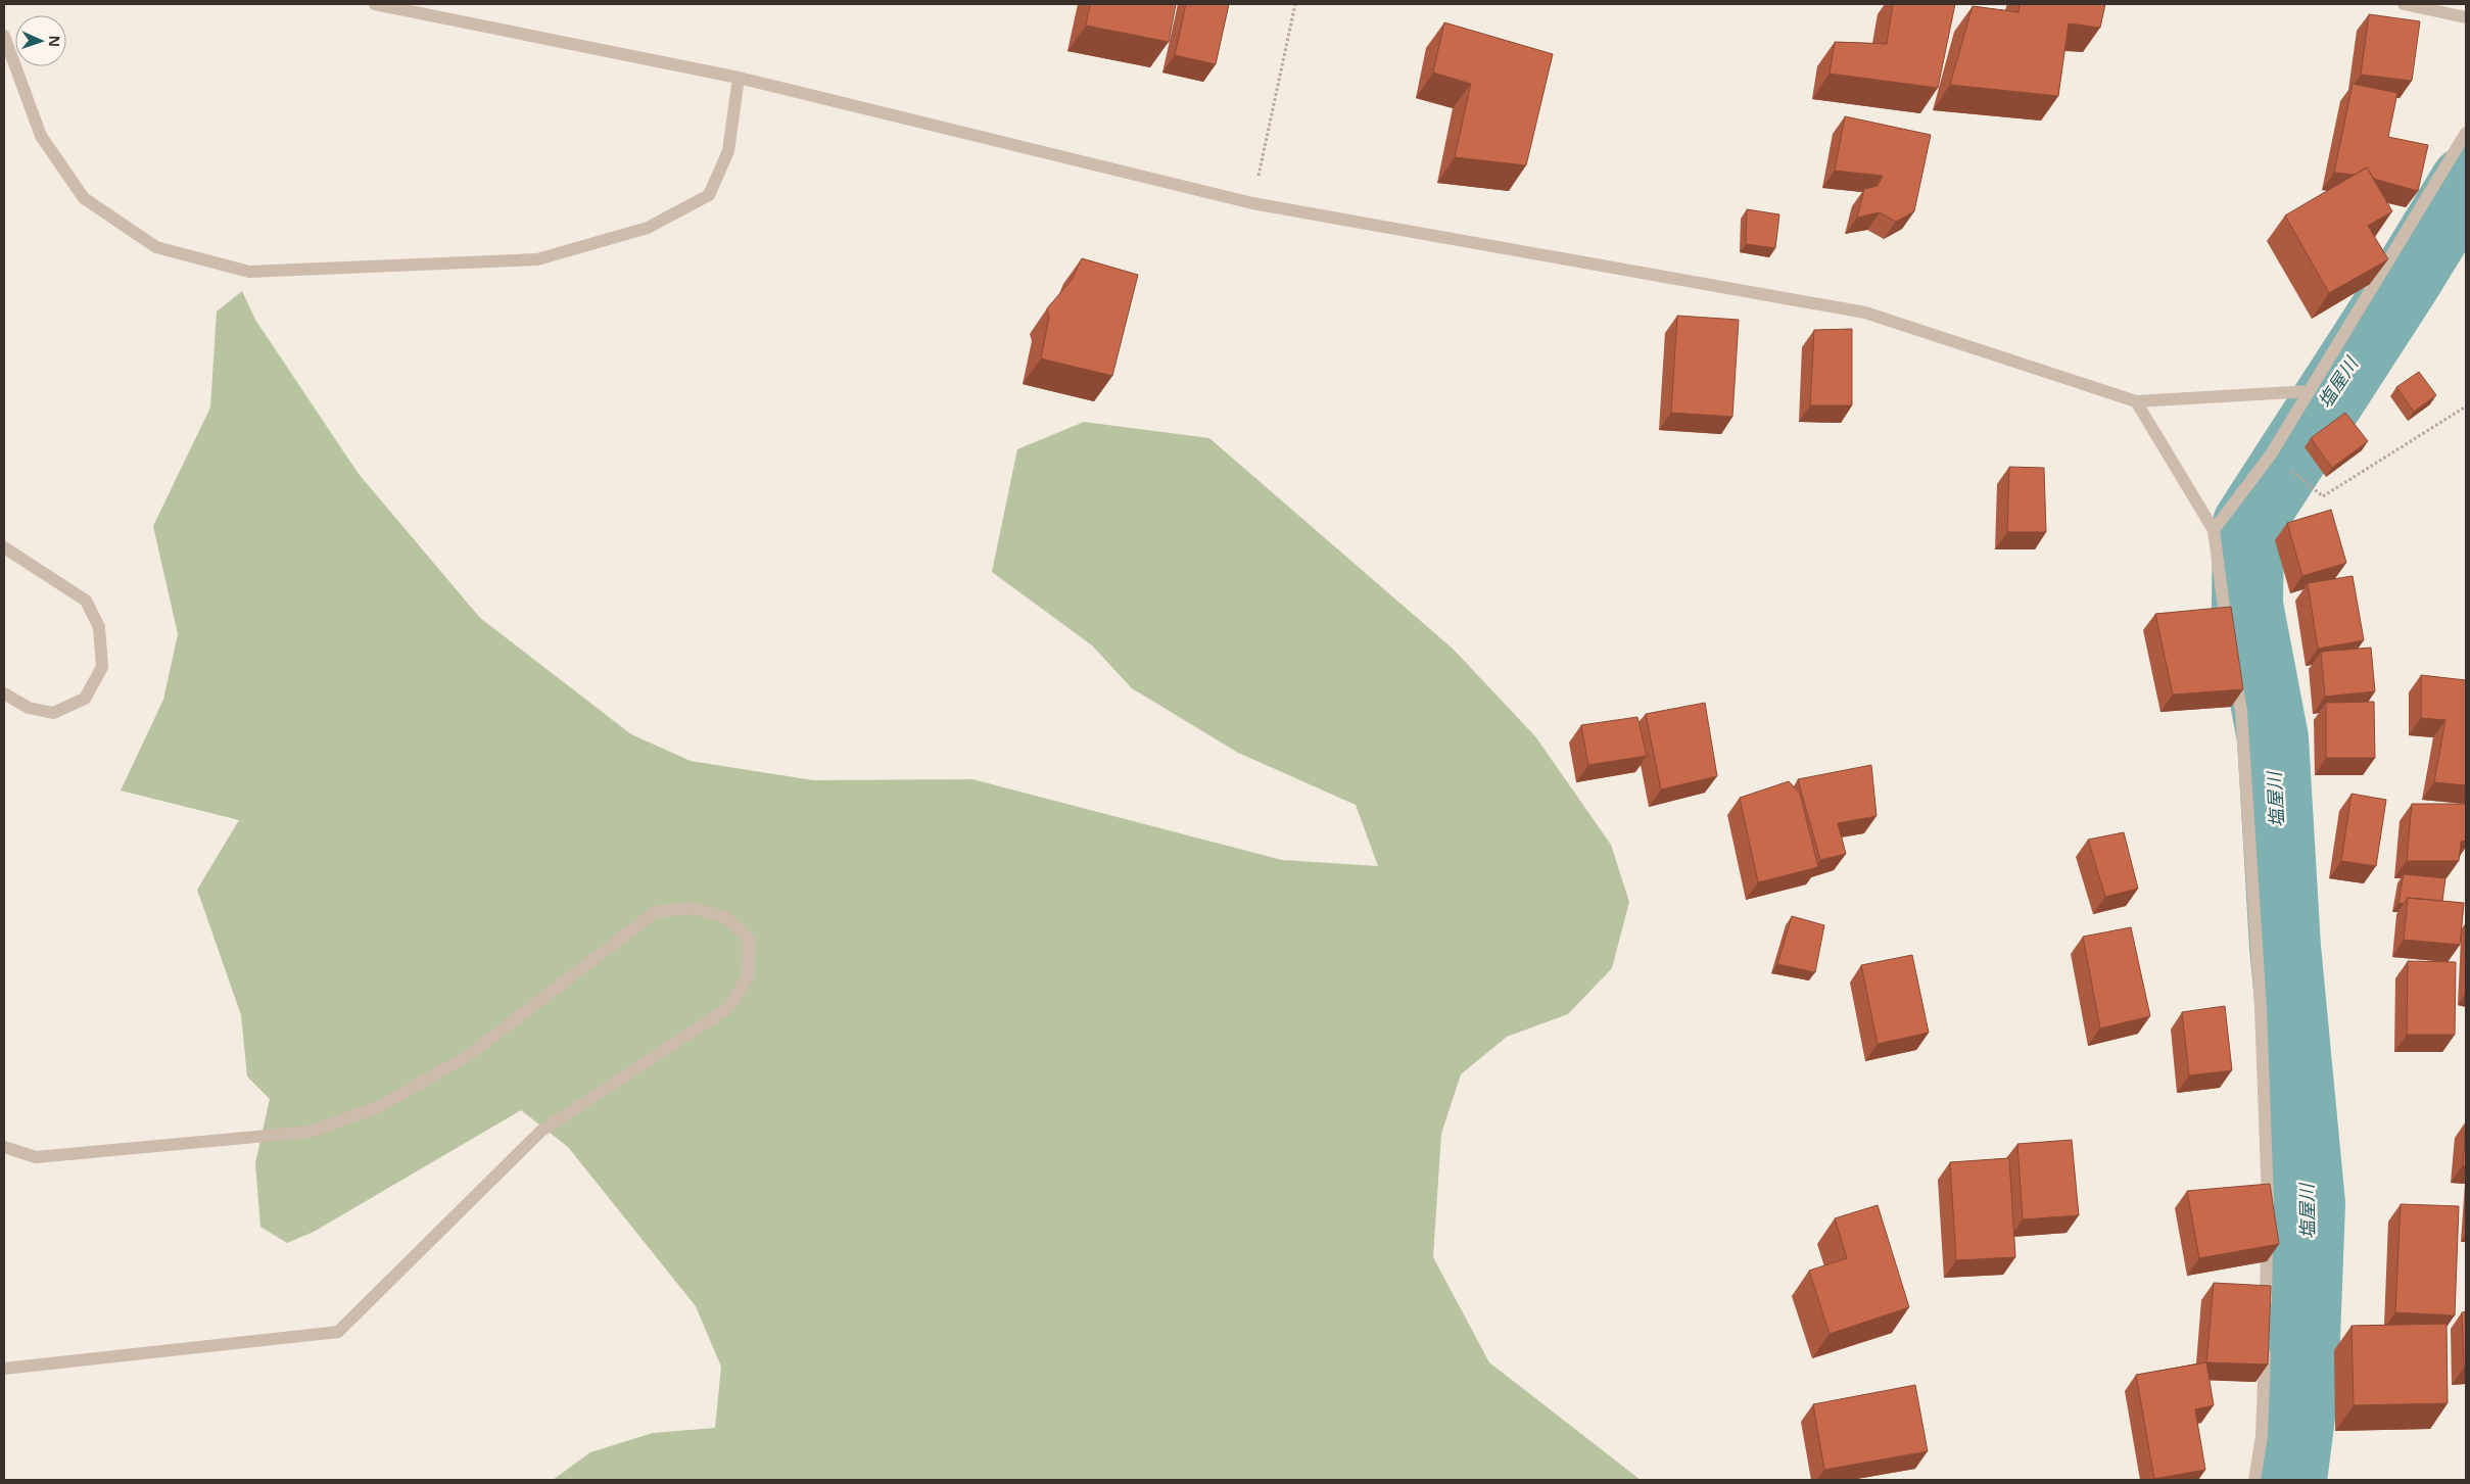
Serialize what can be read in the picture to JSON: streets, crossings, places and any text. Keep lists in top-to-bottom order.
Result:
{
  "water": ["塩屋川"],
  "north": "right"
}
